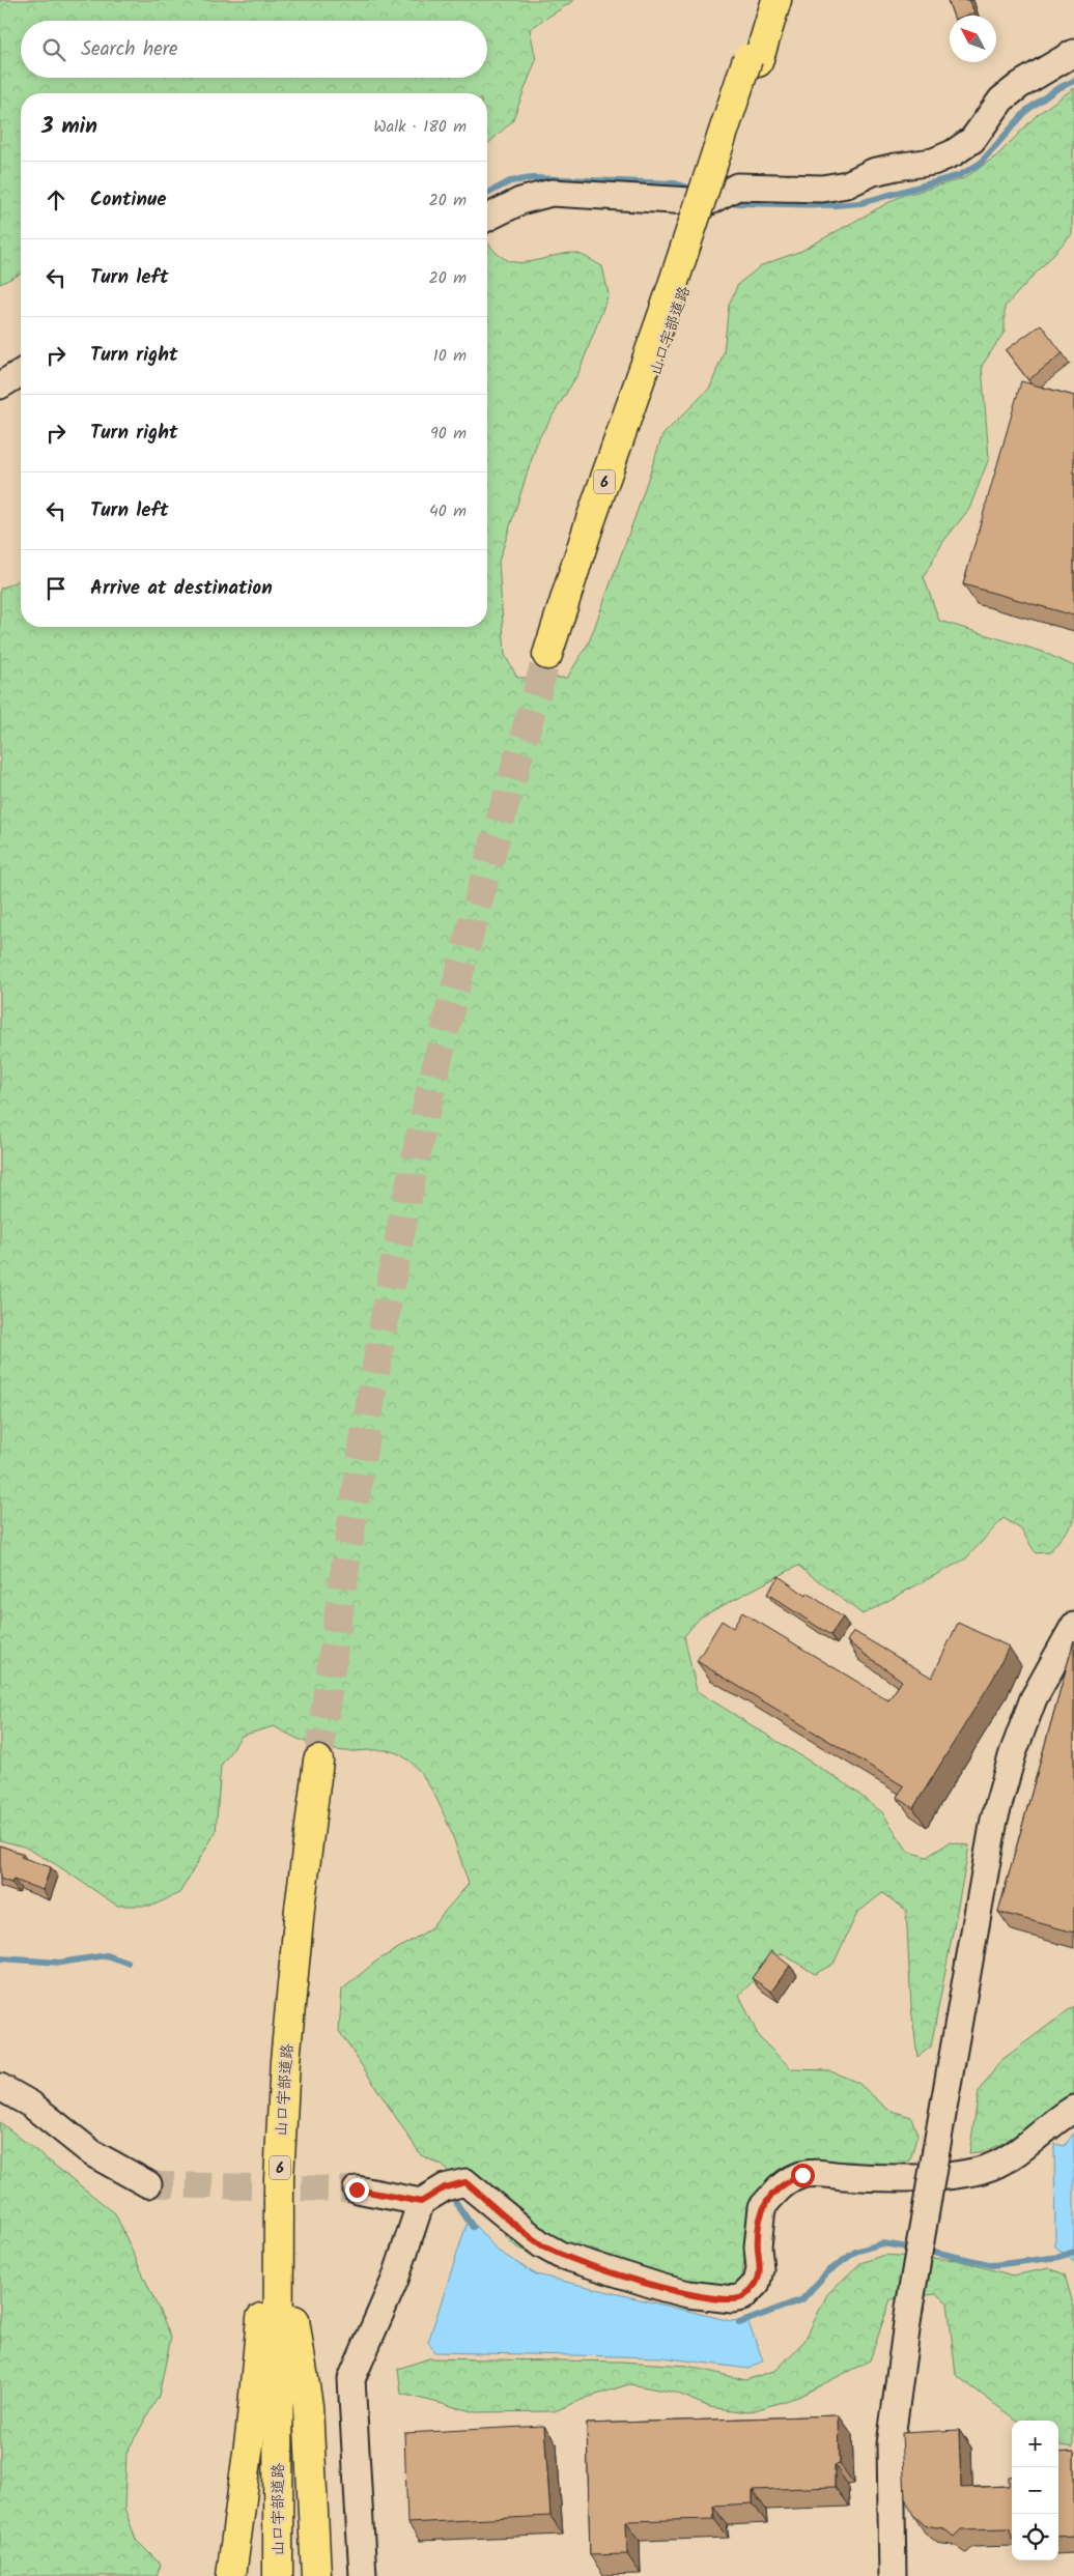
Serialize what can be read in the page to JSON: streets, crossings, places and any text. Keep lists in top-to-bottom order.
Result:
{
  "streets": {
    "highway": ["山口宇部道路", "6"]
  },
  "north": "top left",
  "page": {
    "search": "Search here",
    "heading": ["3 min", "Walk · 180 m"],
    "list": [
      ["Continue", "20 m"],
      ["Turn left", "20 m"],
      ["Turn right", "10 m"],
      ["Turn right", "90 m"],
      ["Turn left", "40 m"],
      "Arrive at destination"
    ],
    "map_buttons": ["+", "−"]
  }
}
